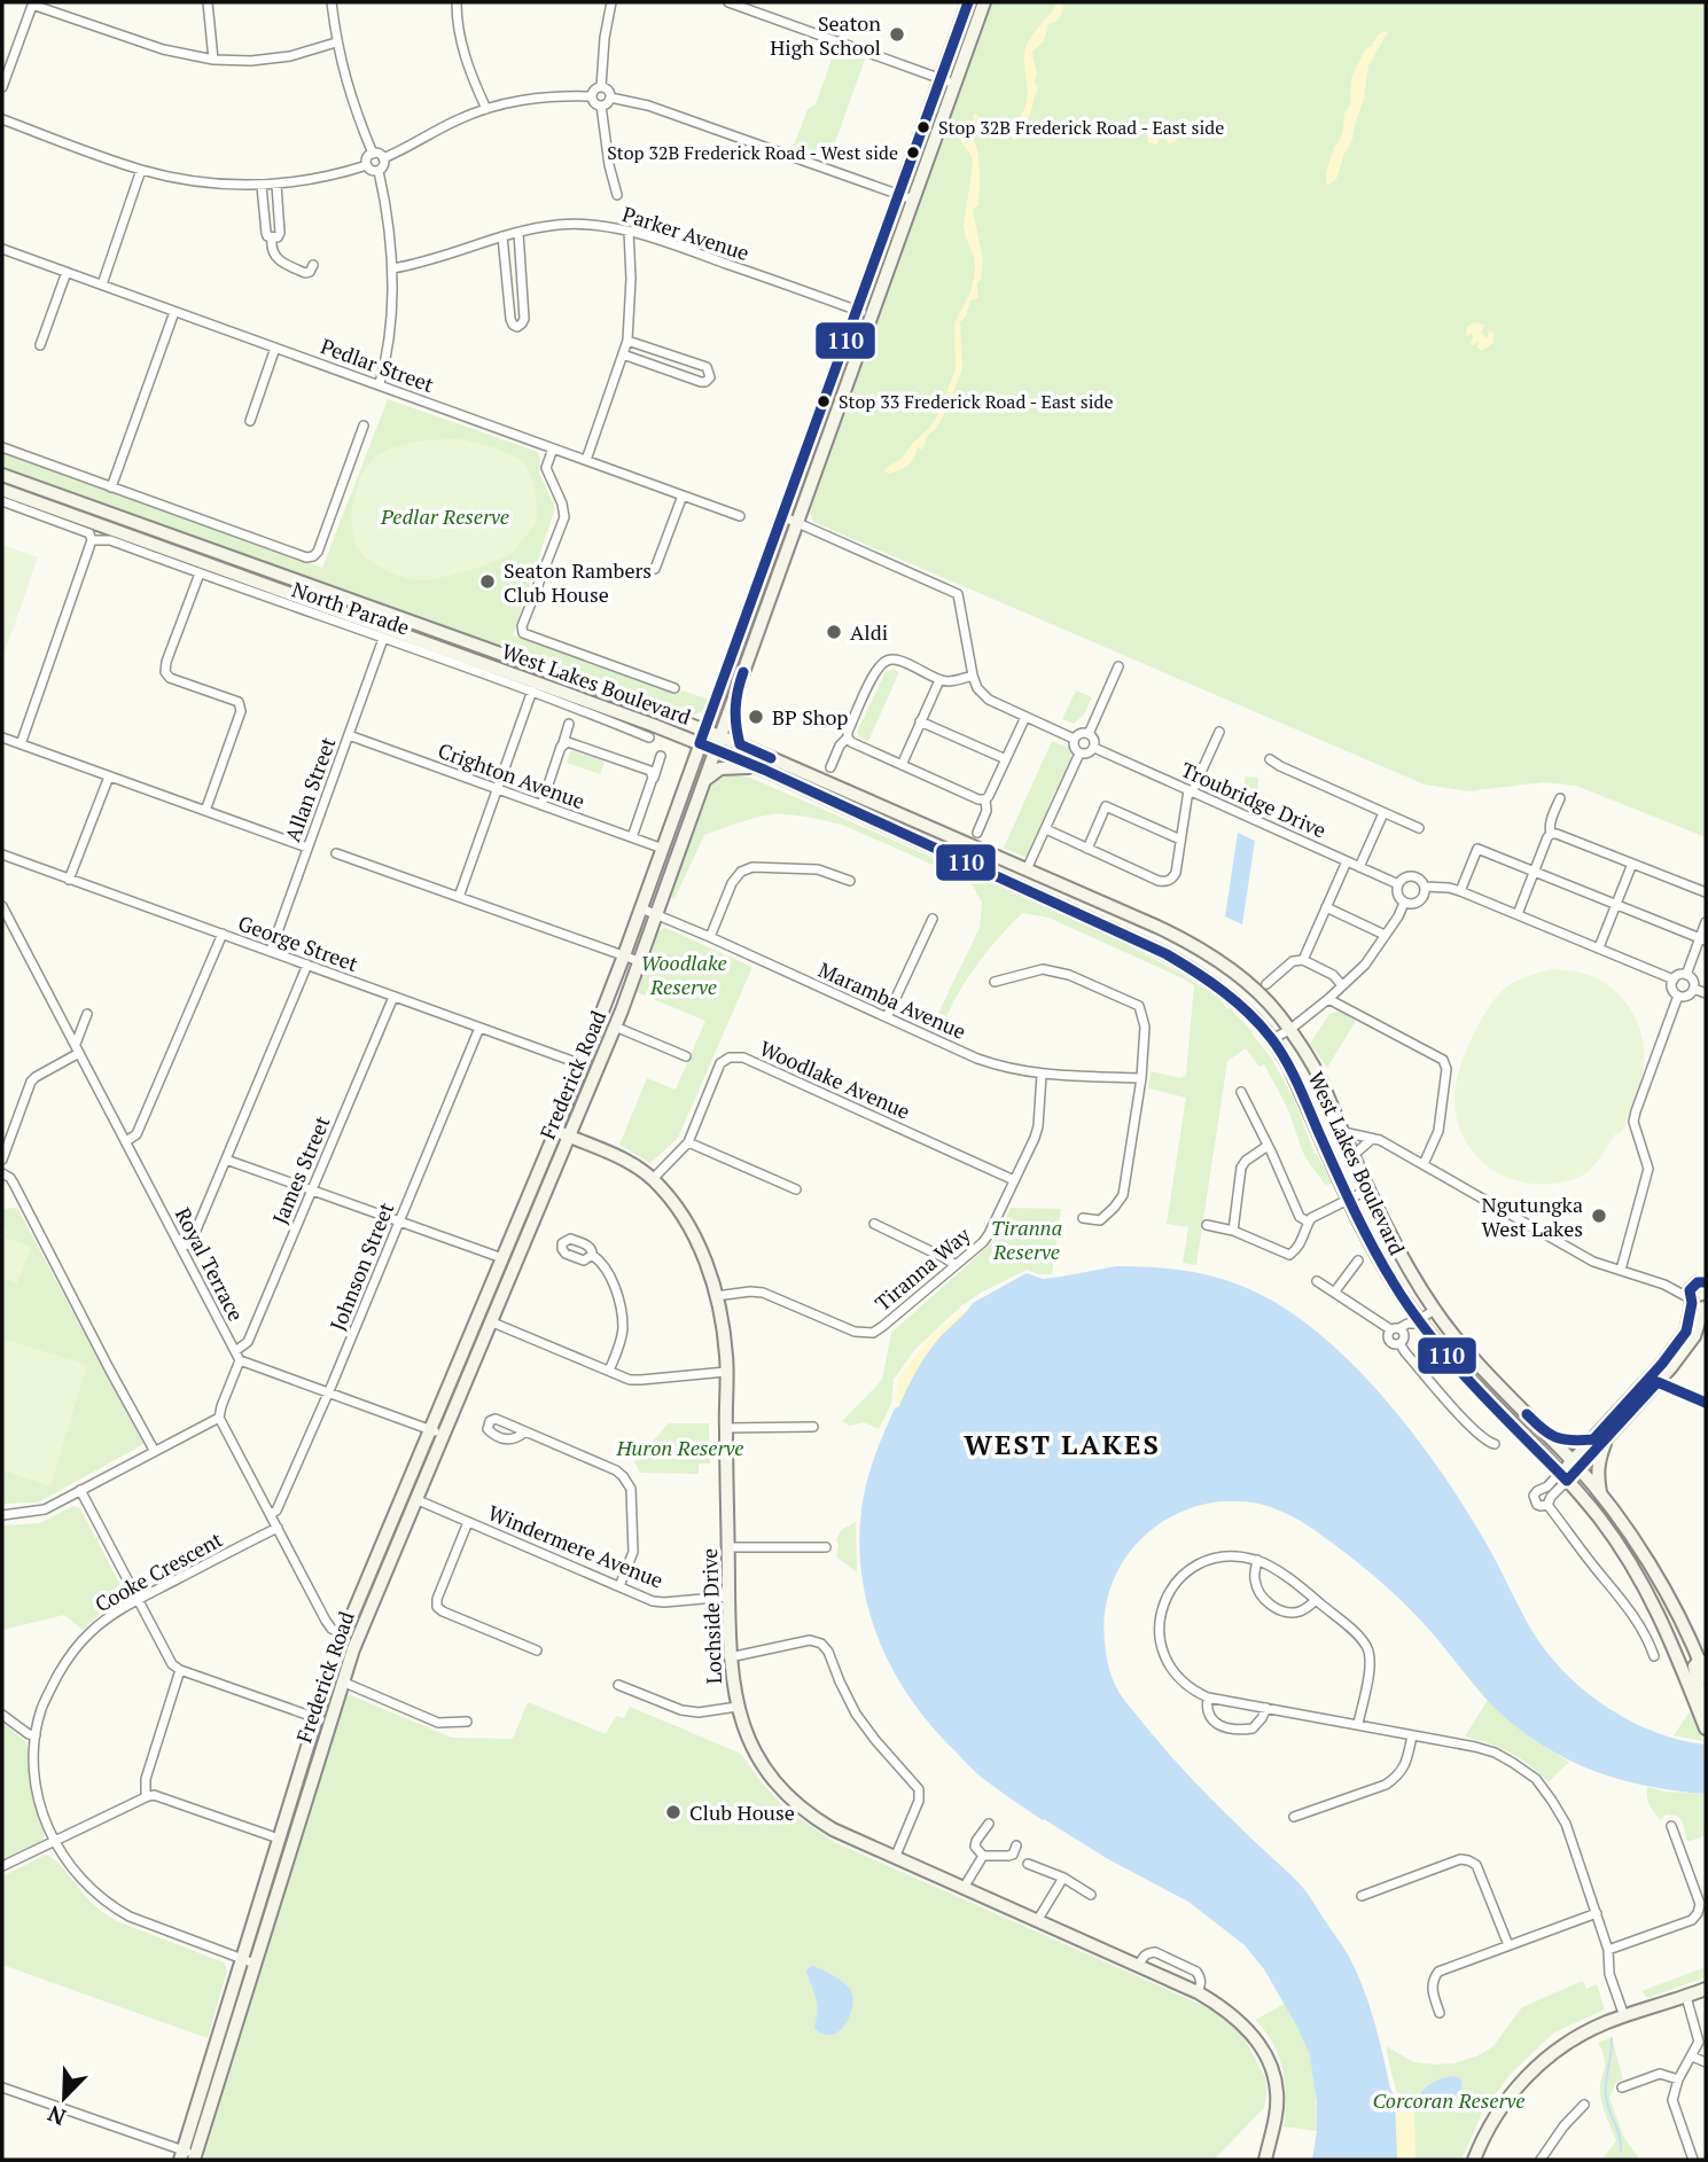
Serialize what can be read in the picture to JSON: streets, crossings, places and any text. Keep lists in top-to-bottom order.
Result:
{
  "streets": {
    "main road": ["West Lakes Boulevard", "Frederick Road", "Lochside Drive"],
    "street": [
      "Parker Avenue",
      "Pedlar Street",
      "North Parade",
      "Crighton Avenue",
      "Allan Street",
      "Troubridge Drive",
      "George Street",
      "Maramba Avenue",
      "Woodlake Avenue",
      "James Street",
      "Royal Terrace",
      "Johnson Street",
      "Tiranna Way",
      "Windermere Avenue",
      "Cooke Crescent"
    ]
  },
  "crossings": [
    ["Parker Avenue", "Frederick Road"],
    ["North Parade", "West Lakes Boulevard"],
    ["North Parade", "Allan Street"],
    ["West Lakes Boulevard", "Frederick Road"],
    ["Crighton Avenue", "Allan Street"],
    ["Crighton Avenue", "Frederick Road"],
    ["Allan Street", "George Street"],
    ["George Street", "Frederick Road"],
    ["George Street", "James Street"],
    ["George Street", "Johnson Street"],
    ["Maramba Avenue", "Frederick Road"],
    ["Maramba Avenue", "Tiranna Way"],
    ["Frederick Road", "Windermere Avenue"],
    ["Frederick Road", "Cooke Crescent"],
    ["Frederick Road", "Lochside Drive"],
    ["Woodlake Avenue", "Tiranna Way"],
    ["Woodlake Avenue", "Lochside Drive"],
    ["James Street", "Royal Terrace"],
    ["Tiranna Way", "Lochside Drive"],
    ["Windermere Avenue", "Lochside Drive"]
  ],
  "districts": ["WEST LAKES"],
  "parks": [
    "Pedlar Reserve",
    "Woodlake Reserve",
    "Tiranna Reserve",
    "Huron Reserve",
    "Corcoran Reserve"
  ],
  "places": [
    "Seaton High School",
    "Stop 32B Frederick Road - East side",
    "Stop 32B Frederick Road - West side",
    "Stop 33 Frederick Road - East side",
    "Seaton Rambers Club House",
    "Aldi",
    "BP Shop",
    "Ngutungka West Lakes",
    "Club House"
  ],
  "lines": ["transit line 110"],
  "north": "bottom left"
}
